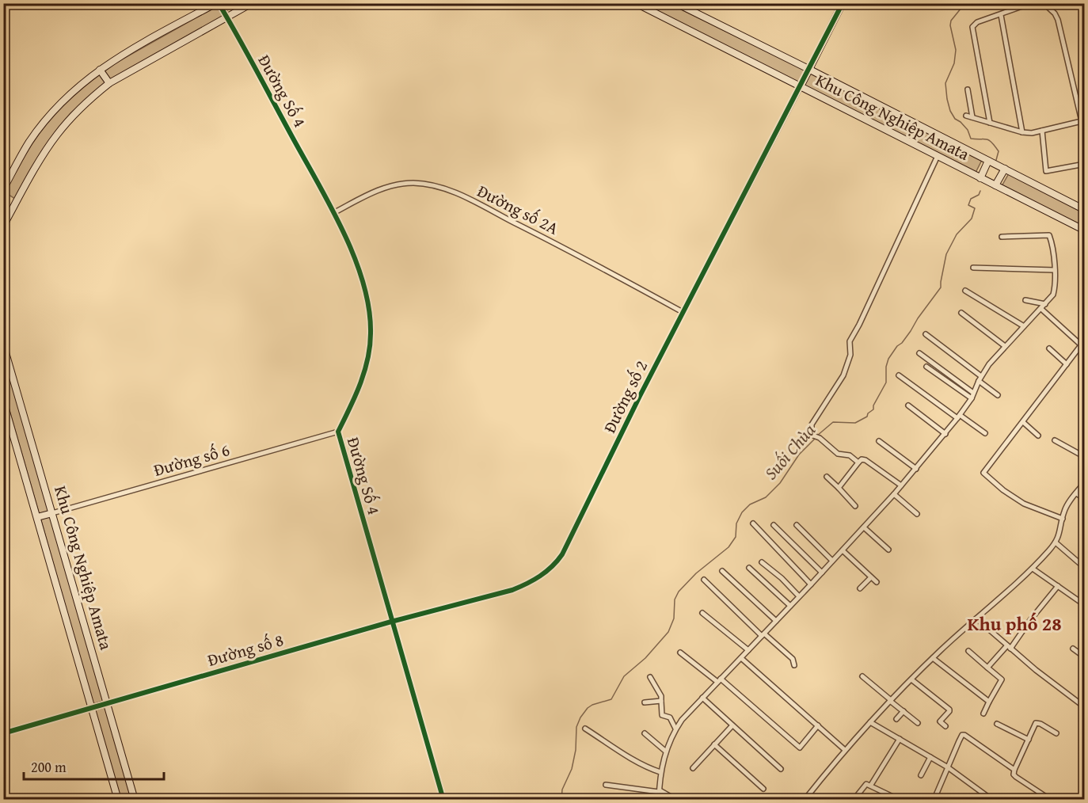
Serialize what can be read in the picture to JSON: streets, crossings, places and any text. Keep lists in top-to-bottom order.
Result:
{
  "streets": {
    "street": [
      "Đường Số 4",
      "Khu Công Nghiệp Amata",
      "Đường số 2A",
      "Đường số 2",
      "Đường số 6",
      "Đường số 8"
    ]
  },
  "crossings": [
    ["Đường Số 4", "Đường số 2A"],
    ["Đường Số 4", "Đường số 2"],
    ["Đường Số 4", "Đường số 6"],
    ["Đường Số 4", "Đường số 8"],
    ["Khu Công Nghiệp Amata", "Đường số 2"],
    ["Khu Công Nghiệp Amata", "Đường số 6"],
    ["Khu Công Nghiệp Amata", "Đường số 8"],
    ["Đường số 2A", "Đường số 2"],
    ["Đường số 2", "Đường số 8"]
  ],
  "districts": ["Khu phố 28"],
  "water": ["Suối Chùa"],
  "scale_bar": "200 m"
}
